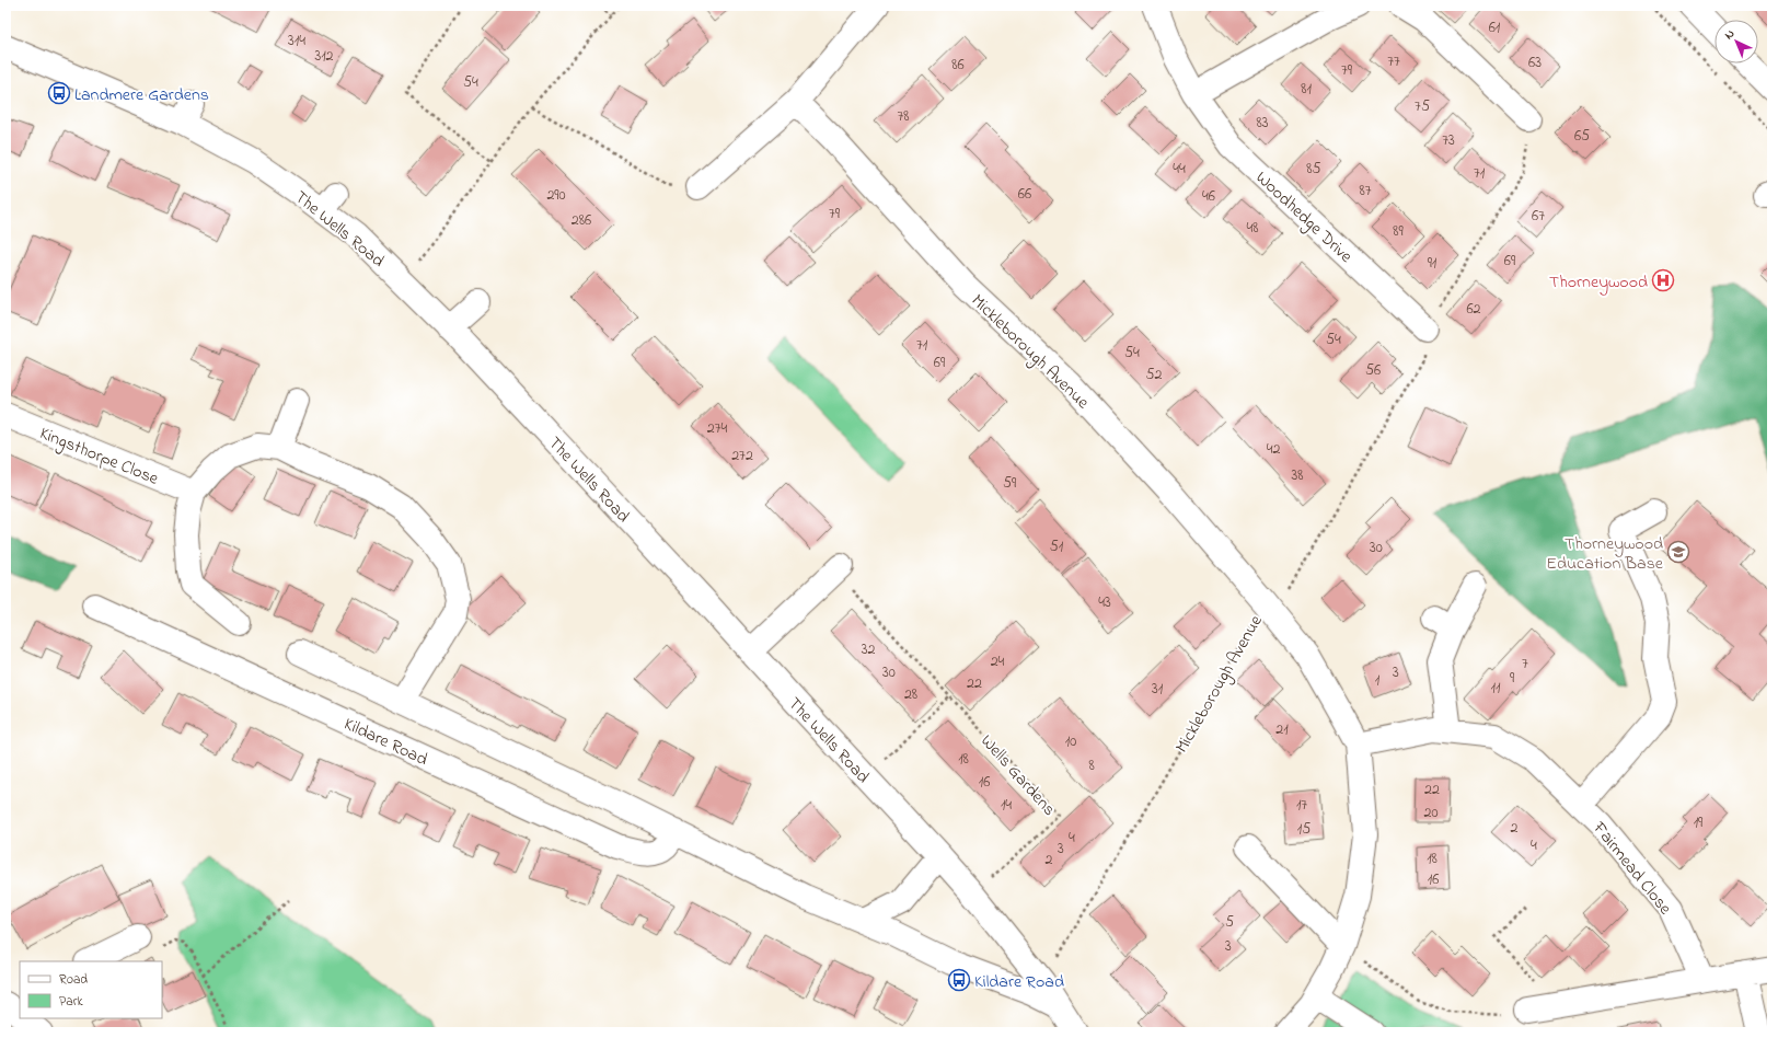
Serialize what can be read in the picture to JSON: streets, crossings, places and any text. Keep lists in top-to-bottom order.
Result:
{
  "streets": {
    "street": [
      "Woodhedge Drive",
      "The Wells Road",
      "Mickleborough Avenue",
      "Kingsthorpe Close",
      "Kildare Road",
      "Fairmead Close"
    ],
    "path": ["Wells Gardens"]
  },
  "crossings": [
    ["Woodhedge Drive", "Mickleborough Avenue"],
    ["The Wells Road", "Mickleborough Avenue"],
    ["Mickleborough Avenue", "Fairmead Close"]
  ],
  "places": {
    "bus stop": ["Landmere Gardens", "Kildare Road"],
    "hospital": ["Thorneywood"],
    "school or university": ["Thorneywood Education Base"]
  },
  "house_numbers": [
    "61",
    "314",
    "312",
    "77",
    "63",
    "86",
    "79",
    "54",
    "81",
    "75",
    "78",
    "83",
    "65",
    "73",
    "44",
    "85",
    "71",
    "87",
    "66",
    "290",
    "46",
    "79",
    "67",
    "286",
    "48",
    "89",
    "69",
    "91",
    "62",
    "54",
    "71",
    "54",
    "69",
    "56",
    "52",
    "274",
    "42",
    "272",
    "38",
    "59",
    "51",
    "30",
    "43",
    "32",
    "24",
    "7",
    "30",
    "3",
    "9",
    "1",
    "22",
    "11",
    "31",
    "28",
    "21",
    "10",
    "18",
    "8",
    "16",
    "22",
    "14",
    "17",
    "20",
    "19",
    "2",
    "15",
    "4",
    "4",
    "3",
    "18",
    "2",
    "16",
    "5",
    "3"
  ],
  "legend": ["Road", "Park"],
  "north": "top left"
}
